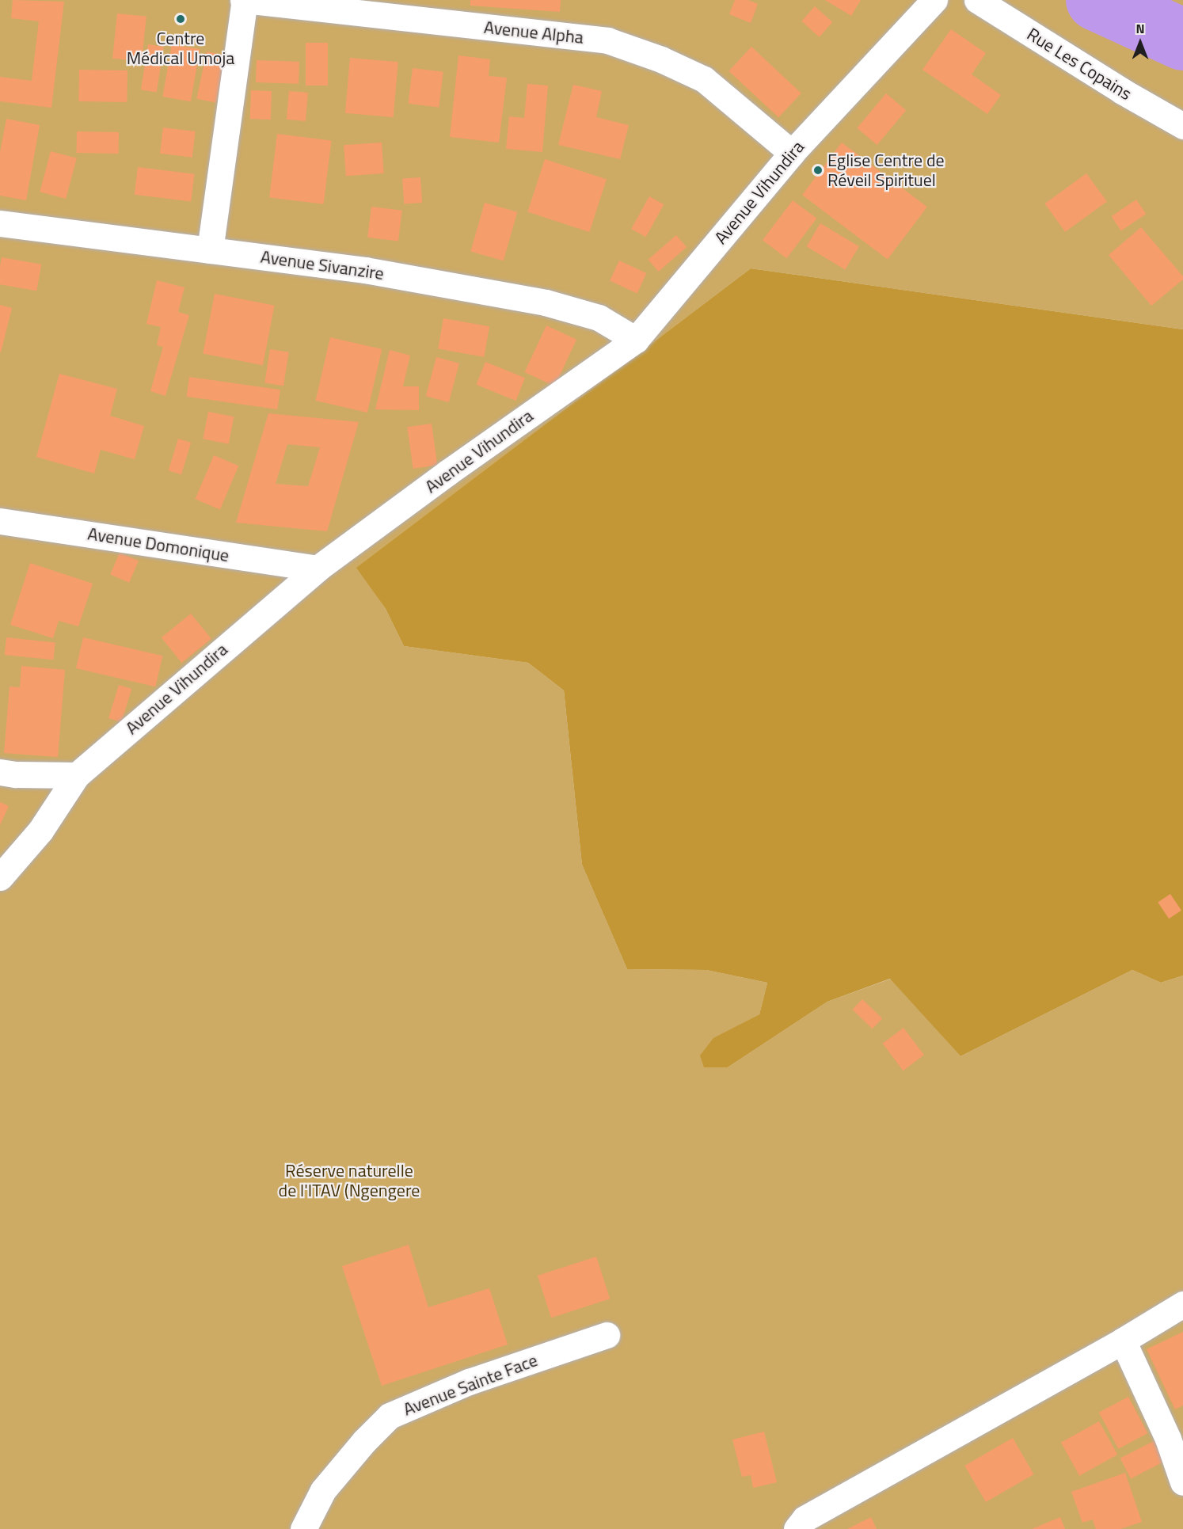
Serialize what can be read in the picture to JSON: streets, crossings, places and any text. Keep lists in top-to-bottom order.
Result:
{
  "streets": {
    "street": [
      "Avenue Alpha",
      "Rue Les Copains",
      "Avenue Vihundira",
      "Avenue Sivanzire",
      "Avenue Domonique",
      "Avenue Sainte Face"
    ]
  },
  "crossings": [
    ["Avenue Alpha", "Avenue Vihundira"],
    ["Avenue Vihundira", "Avenue Sivanzire"],
    ["Avenue Vihundira", "Avenue Domonique"]
  ],
  "parks": ["Réserve naturelle de l'ITAV (Ngengere"],
  "places": ["Centre Médical Umoja", "Eglise Centre de Réveil Spirituel"],
  "north": "top"
}
